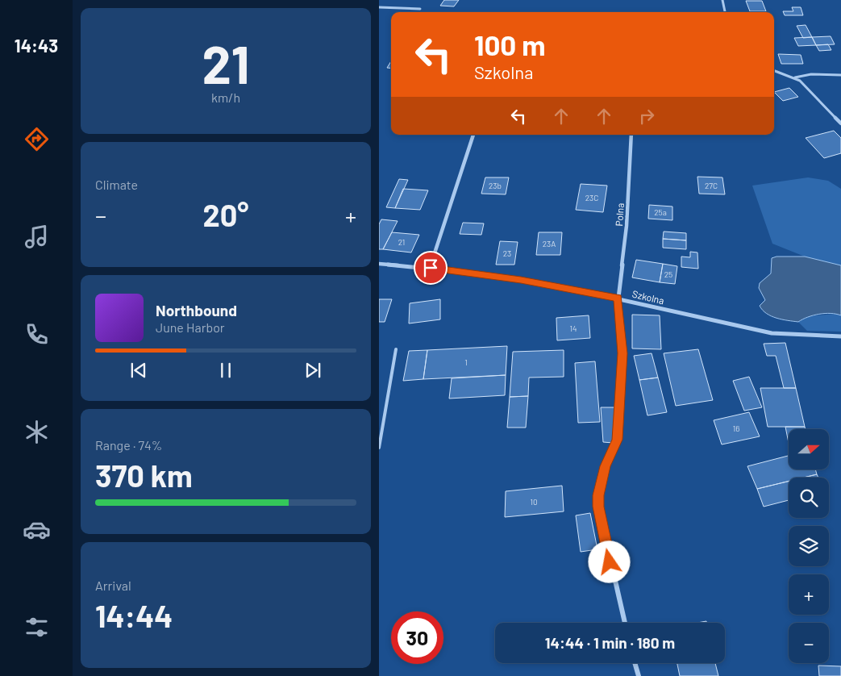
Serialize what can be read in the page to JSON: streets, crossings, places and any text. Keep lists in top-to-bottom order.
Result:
{
  "streets": {
    "street": ["Polna", "Szkolna"]
  },
  "crossings": [
    ["Polna", "Szkolna"]
  ],
  "house_numbers": [
    "23b",
    "27C",
    "23C",
    "25a",
    "21",
    "23A",
    "23",
    "25",
    "14",
    "1",
    "16",
    "10"
  ],
  "north": "right",
  "page": {
    "tabs": "14:43",
    "tile": [
      ["21", "km/h"],
      "Climate",
      ["Range · 74%", "370 km"],
      ["Arrival", "14:44"]
    ],
    "turn": ["100 m", "Szkolna"],
    "heat": ["−", "20°", "+"],
    "song": ["Northbound", "June Harbor"],
    "map_buttons": ["+", "−"],
    "limit": "30",
    "trip": "14:44 · 1 min · 180 m"
  }
}
